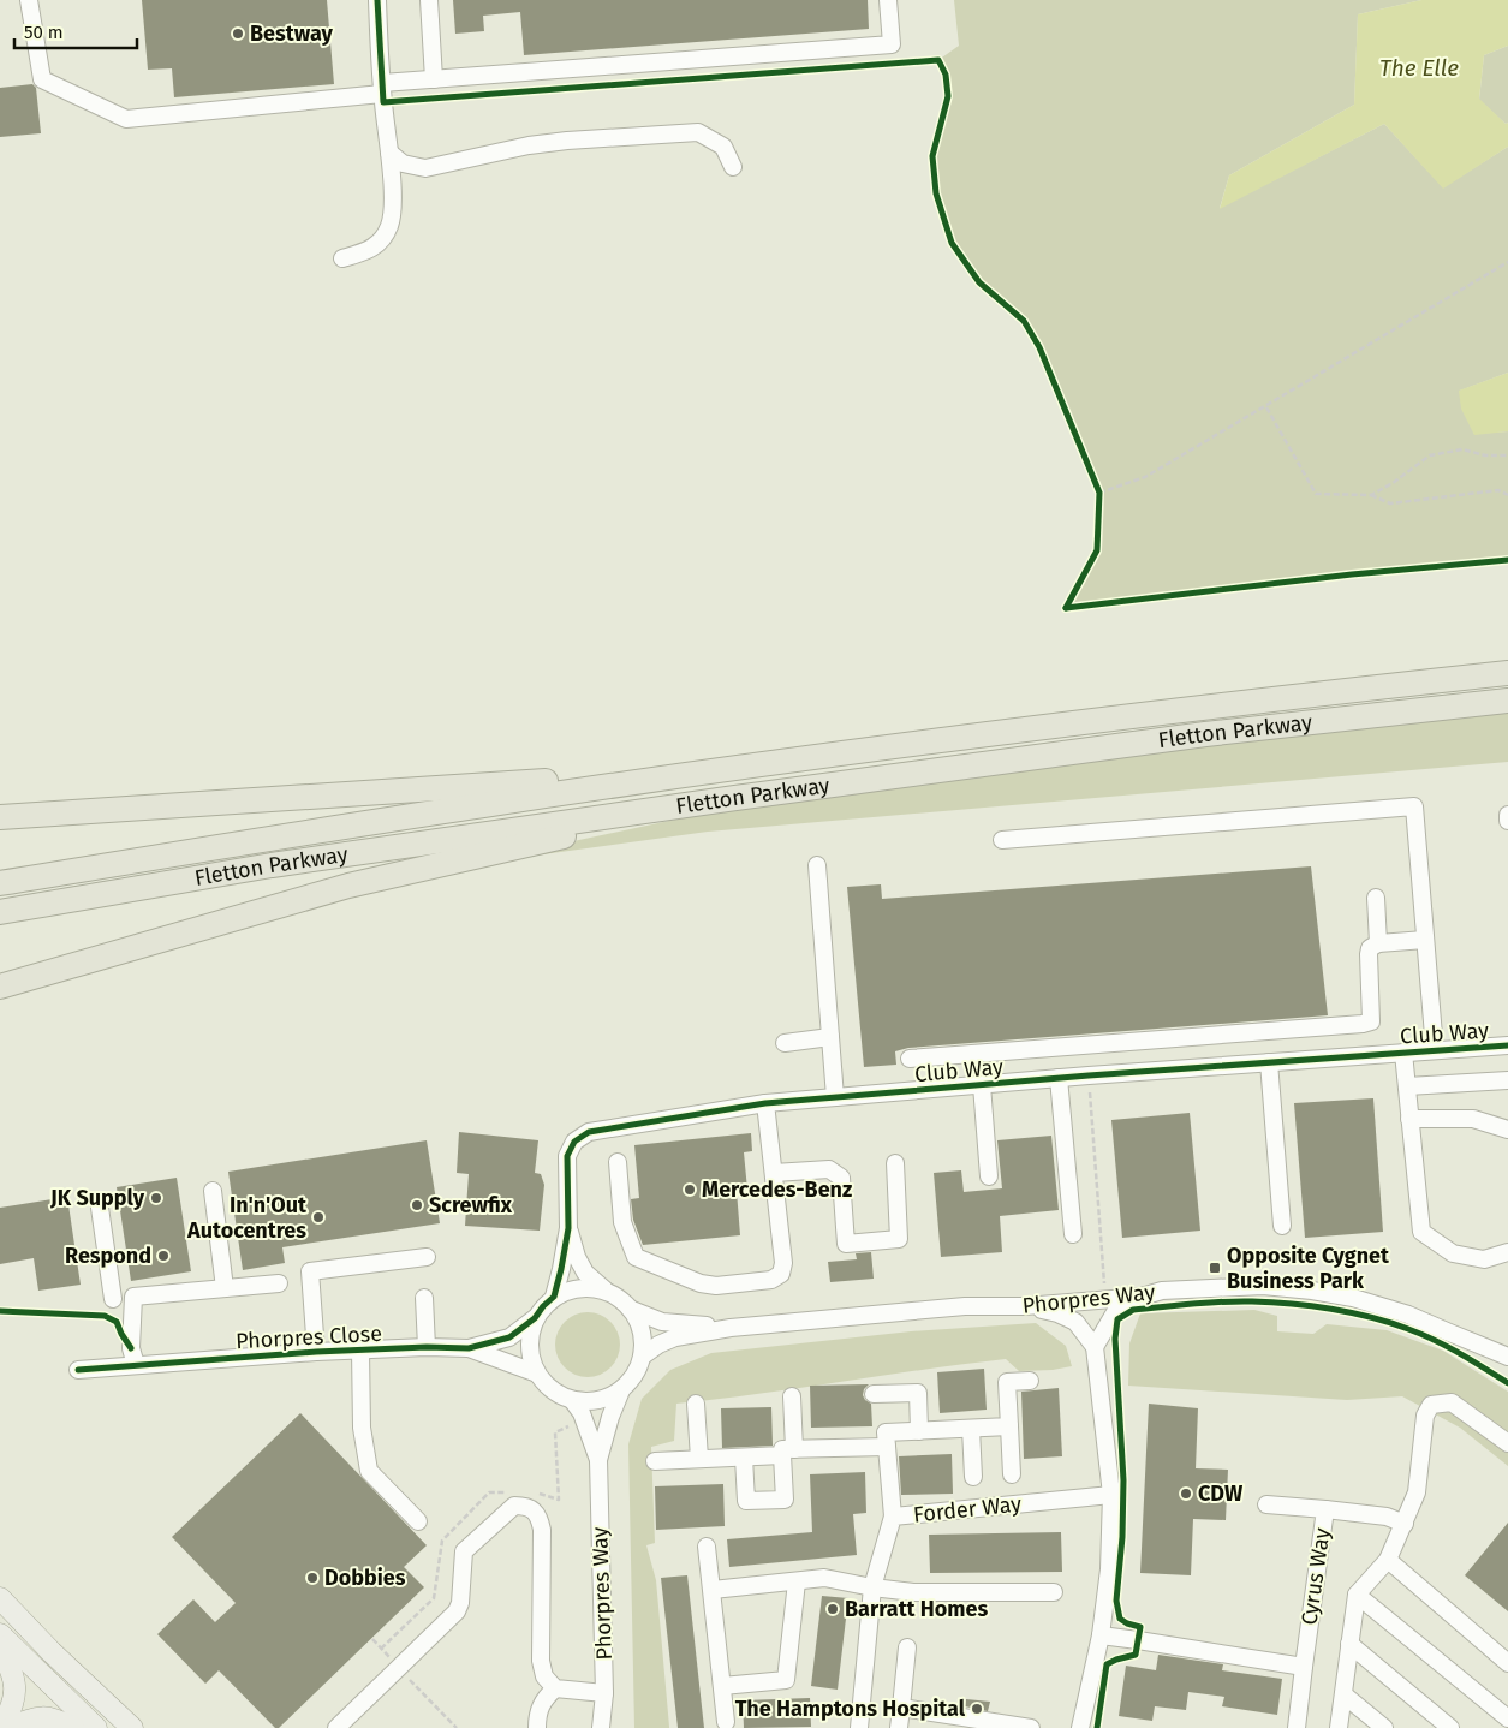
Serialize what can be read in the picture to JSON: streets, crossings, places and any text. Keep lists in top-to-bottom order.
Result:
{
  "streets": {
    "highway": ["Fletton Parkway"],
    "street": [
      "Club Way",
      "Phorpres Way",
      "Phorpres Close",
      "Forder Way",
      "Cyrus Way"
    ]
  },
  "crossings": [
    ["Club Way", "Phorpres Way"],
    ["Club Way", "Phorpres Close"],
    ["Phorpres Way", "Phorpres Close"]
  ],
  "water": ["The Elle"],
  "places": {
    "other": [
      "Bestway",
      "Mercedes-Benz",
      "JK Supply",
      "Screwfix",
      "In'n'Out Autocentres",
      "Respond",
      "CDW",
      "Dobbies",
      "Barratt Homes",
      "The Hamptons Hospital"
    ],
    "transit": ["Opposite Cygnet Business Park"]
  },
  "scale_bar": "50 m"
}
